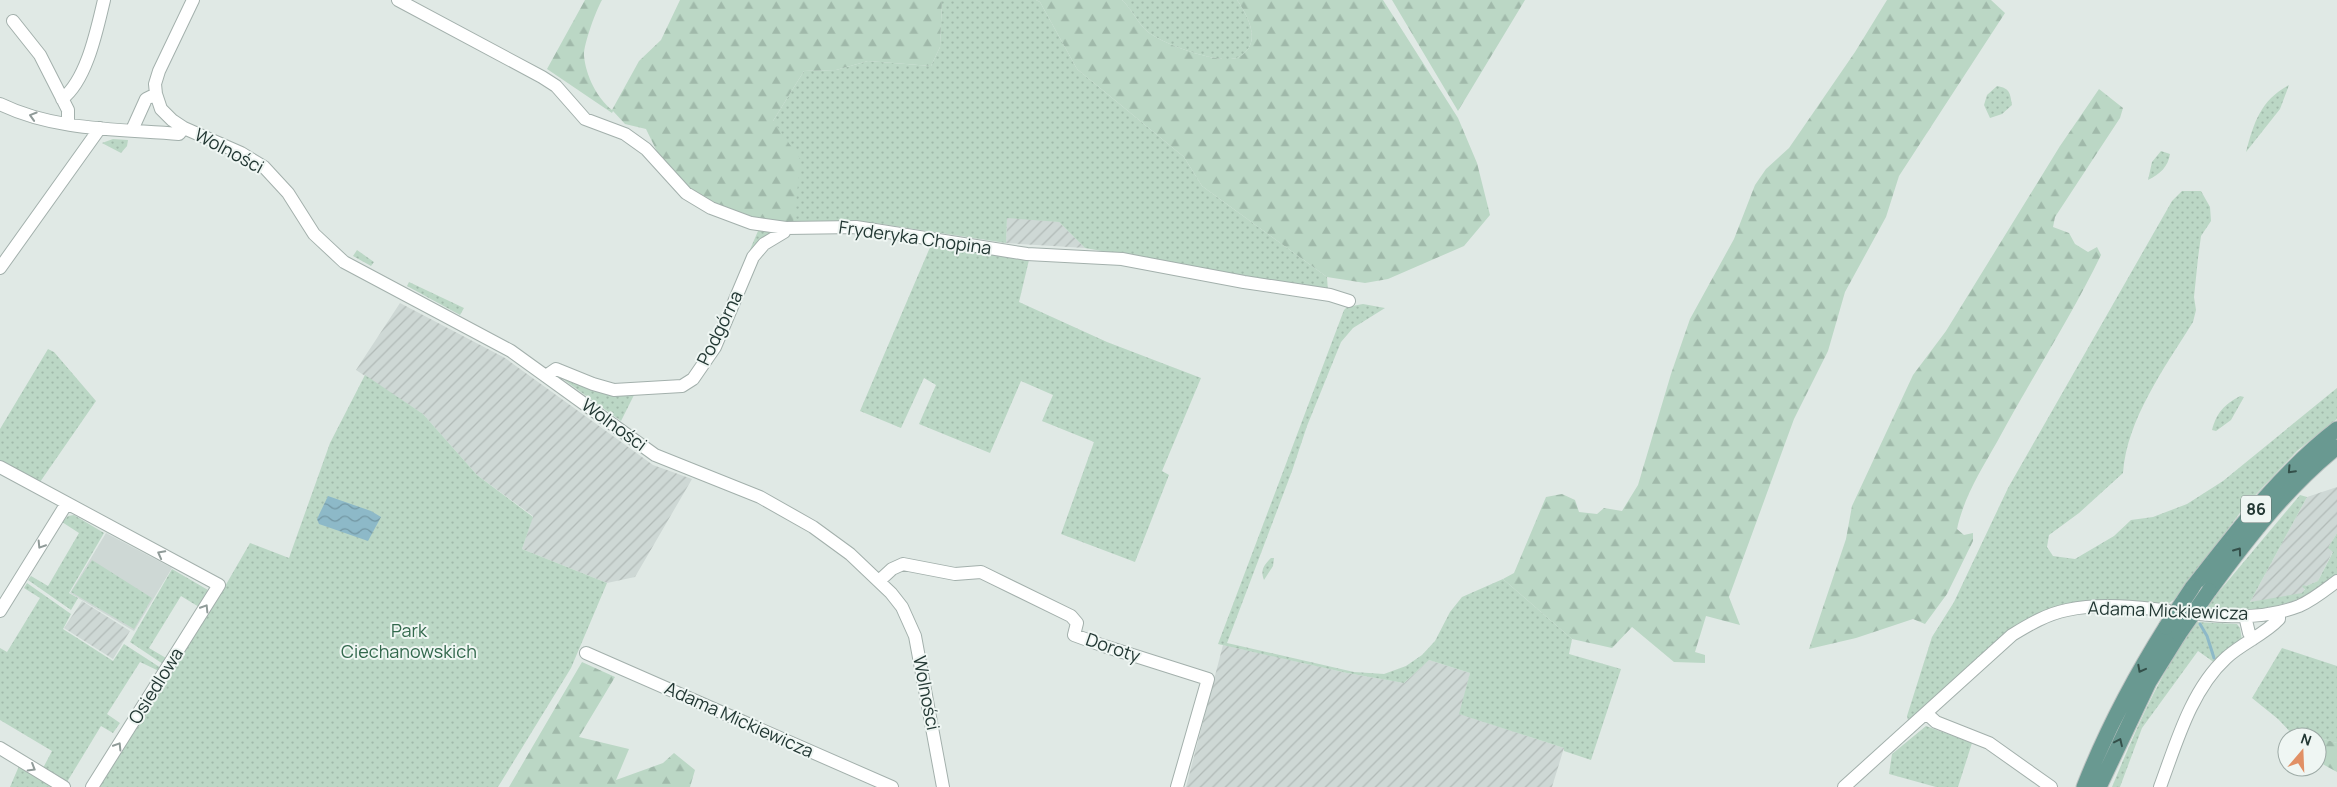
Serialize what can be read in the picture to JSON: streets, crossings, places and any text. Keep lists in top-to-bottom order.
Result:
{
  "streets": {
    "main road": ["86"],
    "street": [
      "Wolności",
      "Fryderyka Chopina",
      "Podgórna",
      "Adama Mickiewicza",
      "Doroty",
      "Osiedlowa"
    ]
  },
  "crossings": [
    ["Wolności", "Podgórna"],
    ["Wolności", "Doroty"],
    ["Fryderyka Chopina", "Podgórna"]
  ],
  "parks": ["Park Ciechanowskich"],
  "north": "top"
}
